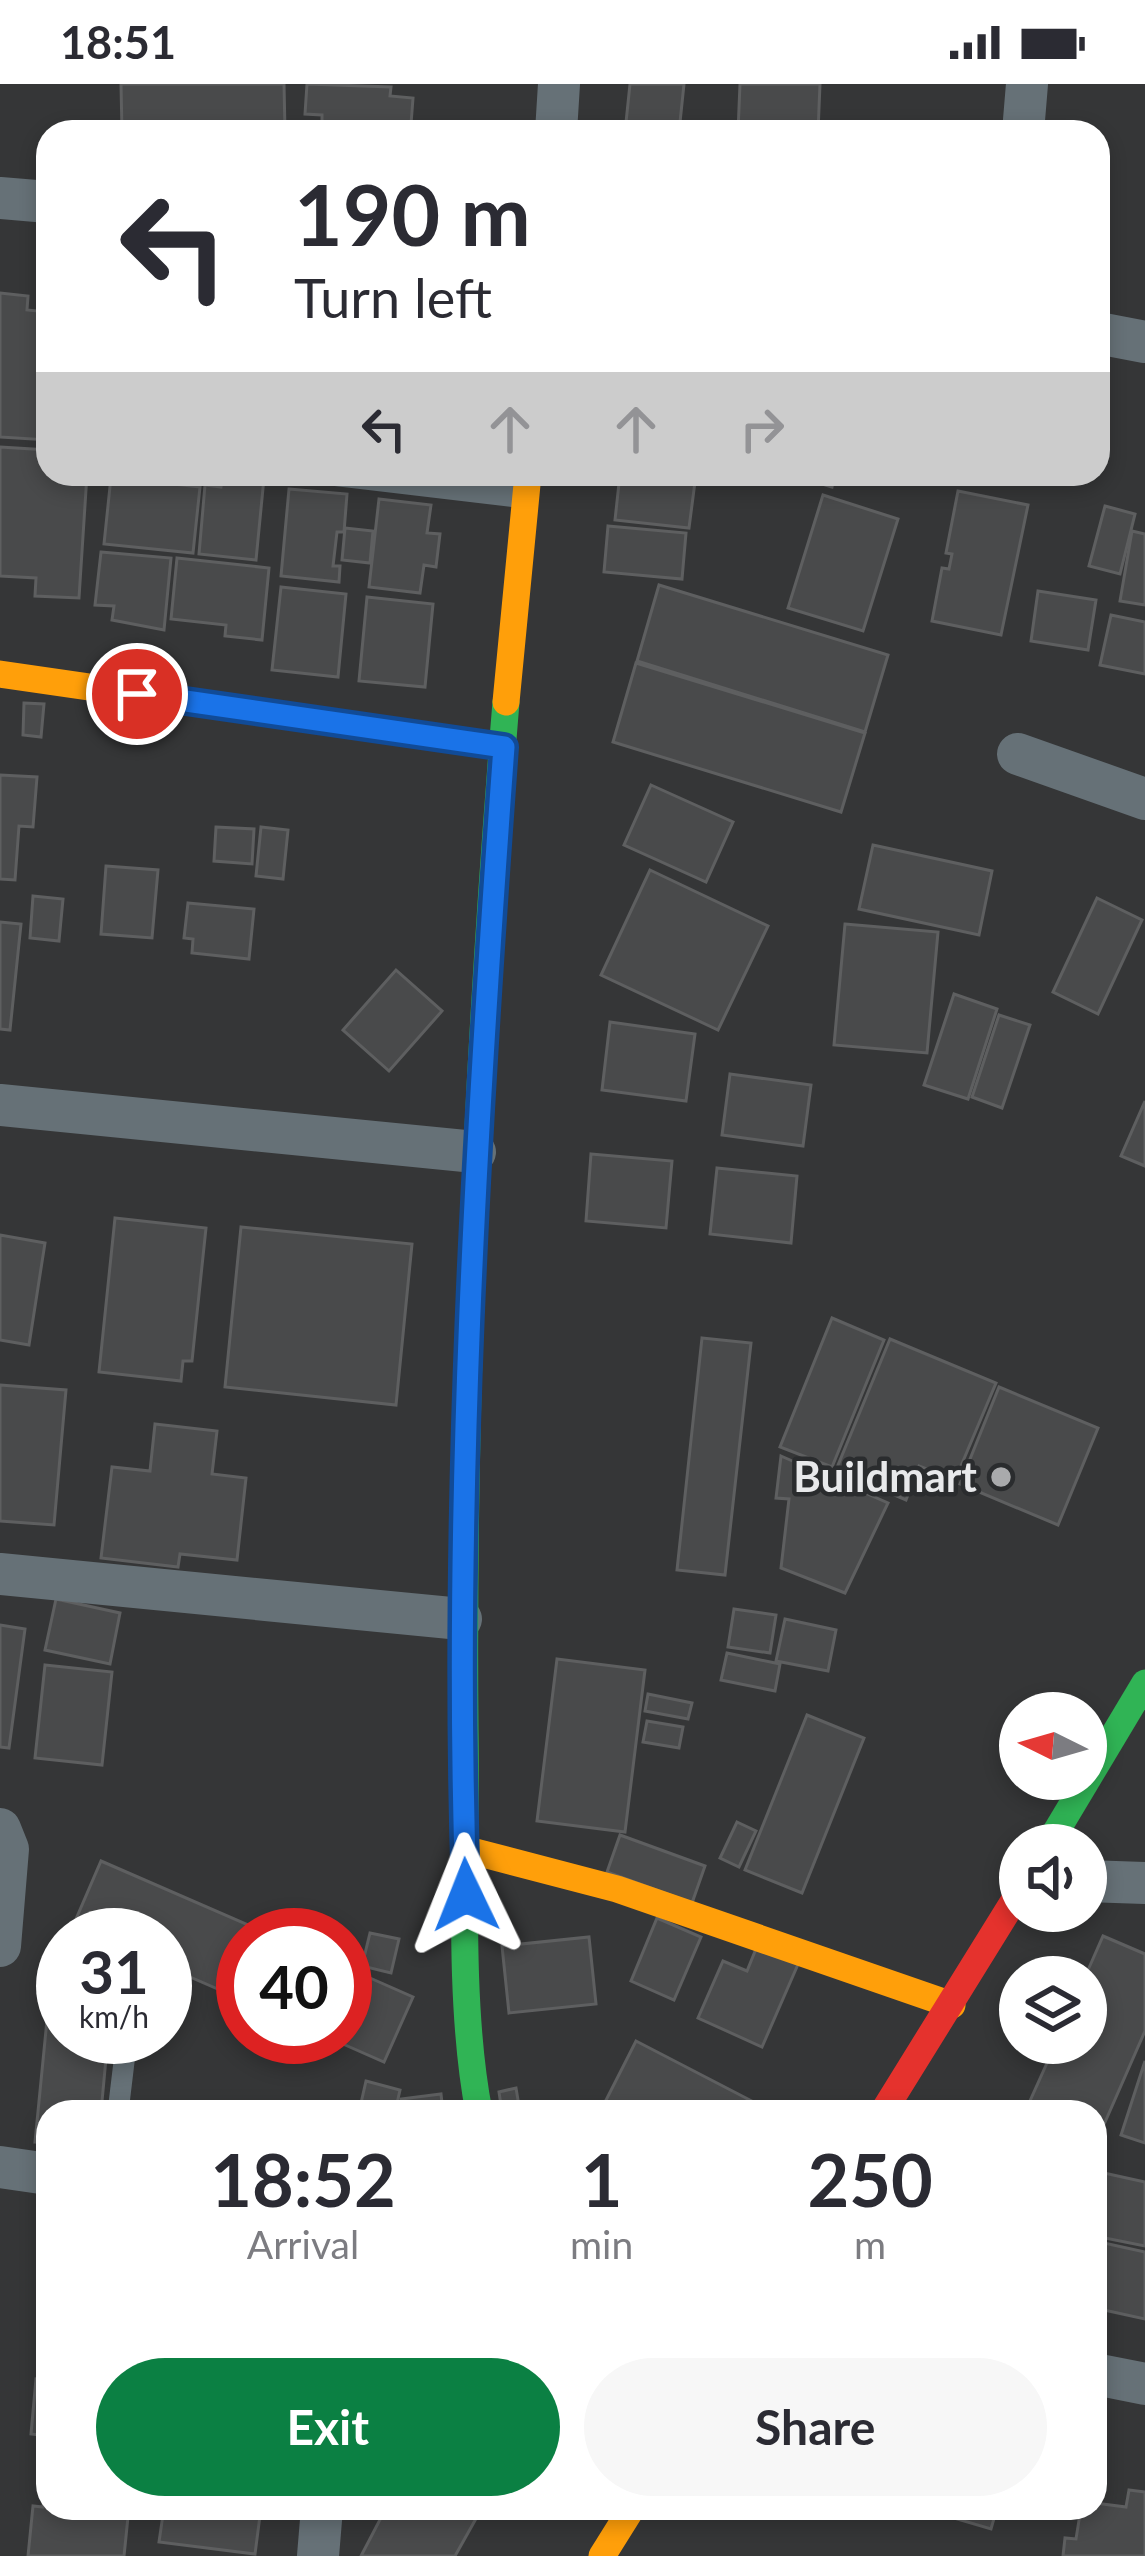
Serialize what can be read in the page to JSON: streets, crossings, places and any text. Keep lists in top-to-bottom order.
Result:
{
  "places": ["Buildmart"],
  "north": "left",
  "page": {
    "status": "18:51",
    "turn": ["190 m", "Turn left"],
    "speed": "31 km/h",
    "limit": "40",
    "eta": [
      "18:52",
      "Arrival",
      "1",
      "min",
      "250",
      "m"
    ],
    "buttons": ["Exit", "Share"]
  }
}
